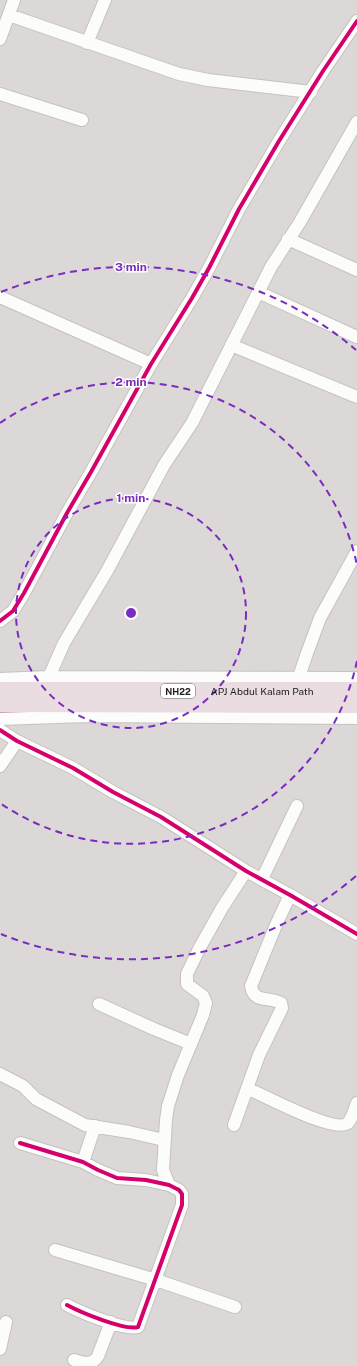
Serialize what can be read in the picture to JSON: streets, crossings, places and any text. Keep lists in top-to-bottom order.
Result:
{
  "streets": {
    "highway": ["NH22", "APJ Abdul Kalam Path"]
  },
  "rings": ["3 min", "2 min", "1 min"]
}
